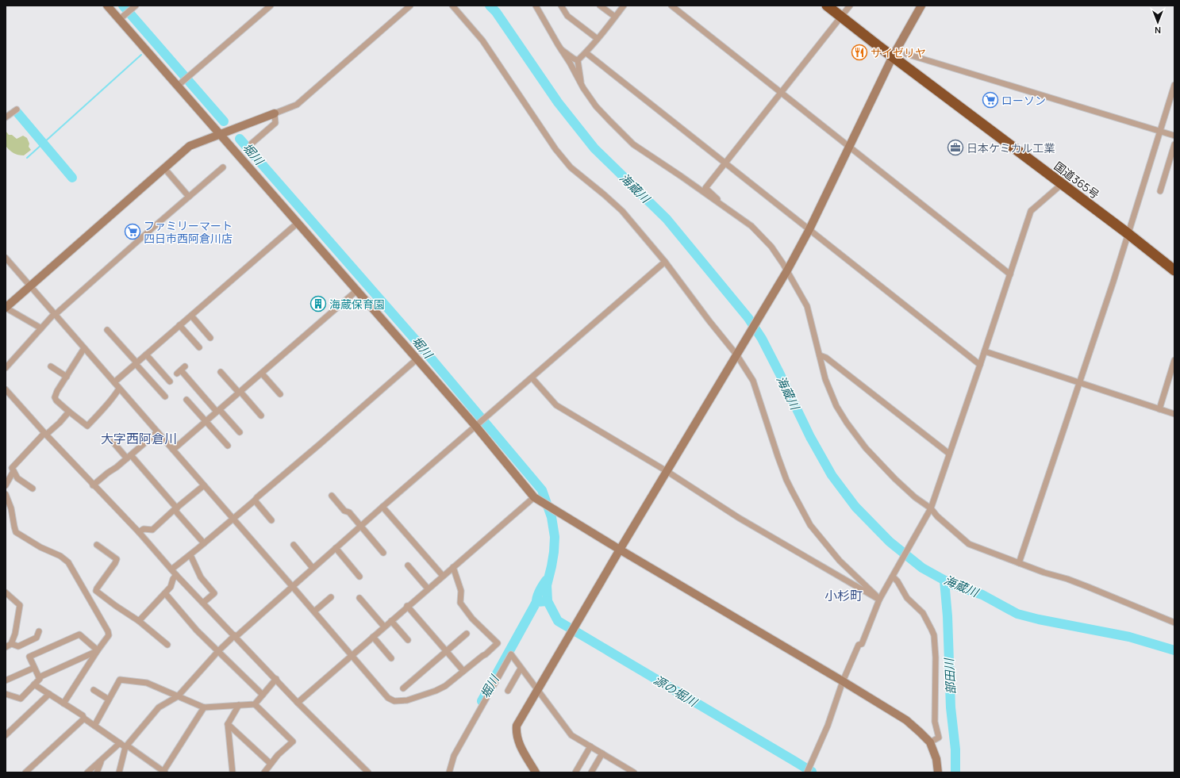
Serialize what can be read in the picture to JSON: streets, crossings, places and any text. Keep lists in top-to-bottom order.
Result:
{
  "streets": {
    "highway": ["国道365号"]
  },
  "districts": ["大字西阿倉川", "小杉町"],
  "water": [
    "堀川",
    "海蔵川",
    "部田川",
    "源の堀川"
  ],
  "places": {
    "restaurant": ["サイゼリヤ"],
    "supermarket": ["ローソン", "ファミリーマート 四日市西阿倉川店"],
    "office": ["日本ケミカル工業"],
    "building": ["海蔵保育園"]
  },
  "north": "bottom"
}
